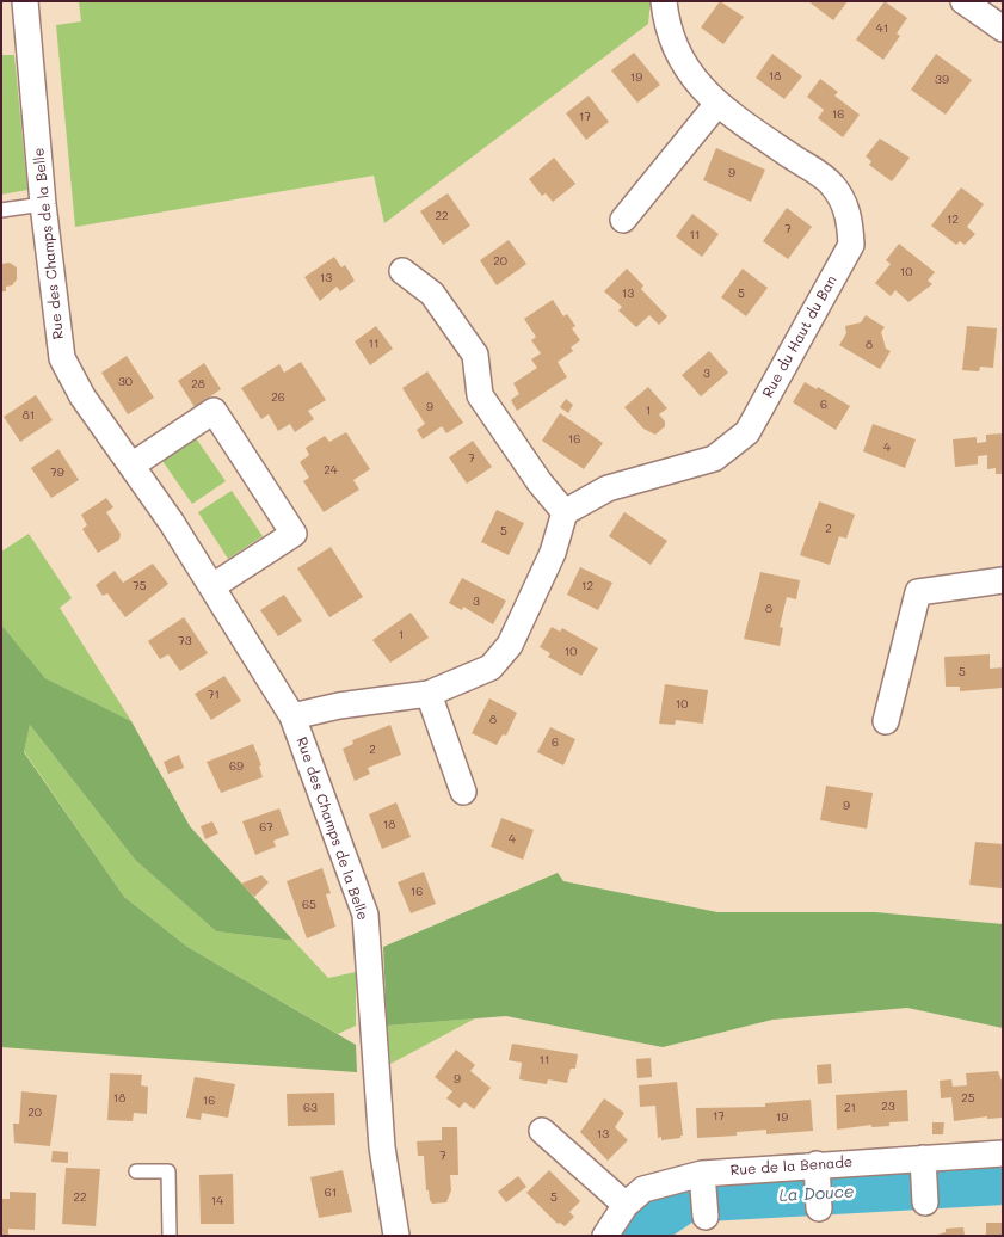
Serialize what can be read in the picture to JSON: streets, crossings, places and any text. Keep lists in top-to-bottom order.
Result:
{
  "streets": {
    "street": ["Rue des Champs de la Belle", "Rue du Haut du Ban", "Rue de la Benade"]
  },
  "water": ["La Douce"],
  "house_numbers": [
    "41",
    "18",
    "19",
    "39",
    "16",
    "17",
    "9",
    "22",
    "12",
    "7",
    "11",
    "20",
    "10",
    "13",
    "13",
    "5",
    "11",
    "8",
    "3",
    "30",
    "28",
    "26",
    "6",
    "9",
    "1",
    "81",
    "16",
    "4",
    "7",
    "24",
    "79",
    "2",
    "5",
    "75",
    "12",
    "3",
    "8",
    "1",
    "73",
    "10",
    "5",
    "71",
    "10",
    "8",
    "6",
    "2",
    "69",
    "9",
    "18",
    "67",
    "4",
    "16",
    "65",
    "11",
    "9",
    "18",
    "25",
    "16",
    "23",
    "63",
    "21",
    "20",
    "17",
    "19",
    "13",
    "7",
    "61",
    "22",
    "5",
    "14"
  ]
}
